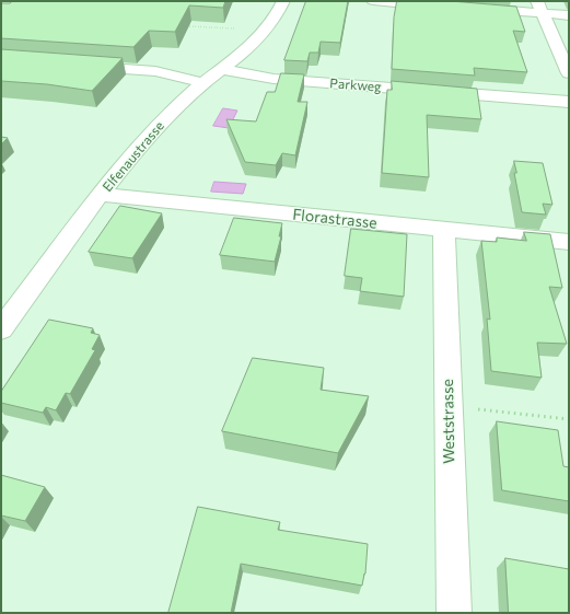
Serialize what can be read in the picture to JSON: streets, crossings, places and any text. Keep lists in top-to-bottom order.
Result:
{
  "streets": {
    "street": [
      "Parkweg",
      "Elfenaustrasse",
      "Florastrasse",
      "Weststrasse"
    ]
  },
  "crossings": [
    ["Parkweg", "Elfenaustrasse"],
    ["Elfenaustrasse", "Florastrasse"],
    ["Florastrasse", "Weststrasse"]
  ]
}
